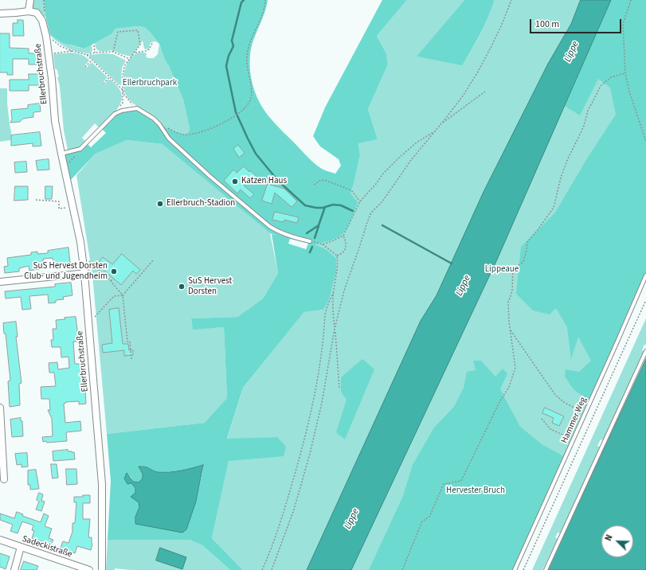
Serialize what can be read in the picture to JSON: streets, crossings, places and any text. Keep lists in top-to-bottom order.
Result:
{
  "streets": {
    "street": ["Ellerbruchstraße", "Sadeckistraße"],
    "lane": ["Hammer Weg"]
  },
  "water": ["Lippe"],
  "parks": ["Ellerbruchpark", "Lippeaue", "Hervester Bruch"],
  "places": [
    "Katzen Haus",
    "Ellerbruch-Stadion",
    "SuS Hervest Dorsten Club- und Jugendheim",
    "SuS Hervest Dorsten"
  ],
  "scale_bar": "100 m",
  "north": "top left"
}
